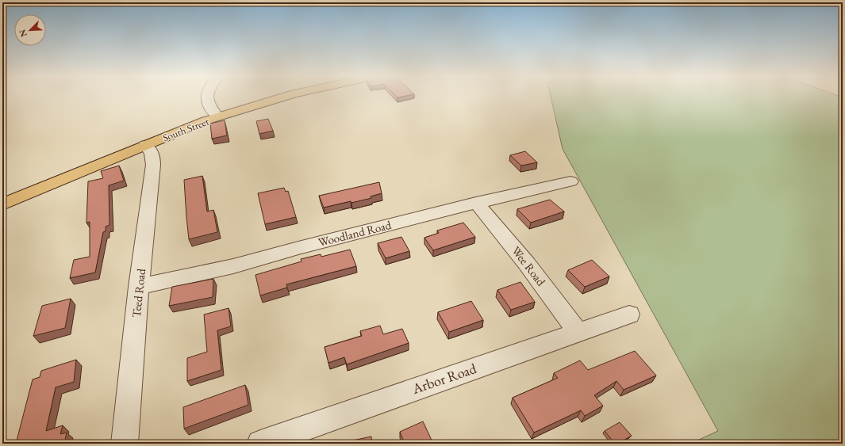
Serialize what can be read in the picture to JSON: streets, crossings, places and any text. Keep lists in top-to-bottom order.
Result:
{
  "streets": {
    "main road": ["South Street"],
    "street": [
      "Woodland Road",
      "Wee Road",
      "Teed Road",
      "Arbor Road"
    ]
  },
  "crossings": [
    ["South Street", "Teed Road"],
    ["Woodland Road", "Wee Road"],
    ["Woodland Road", "Teed Road"],
    ["Wee Road", "Arbor Road"]
  ],
  "north": "bottom left"
}
